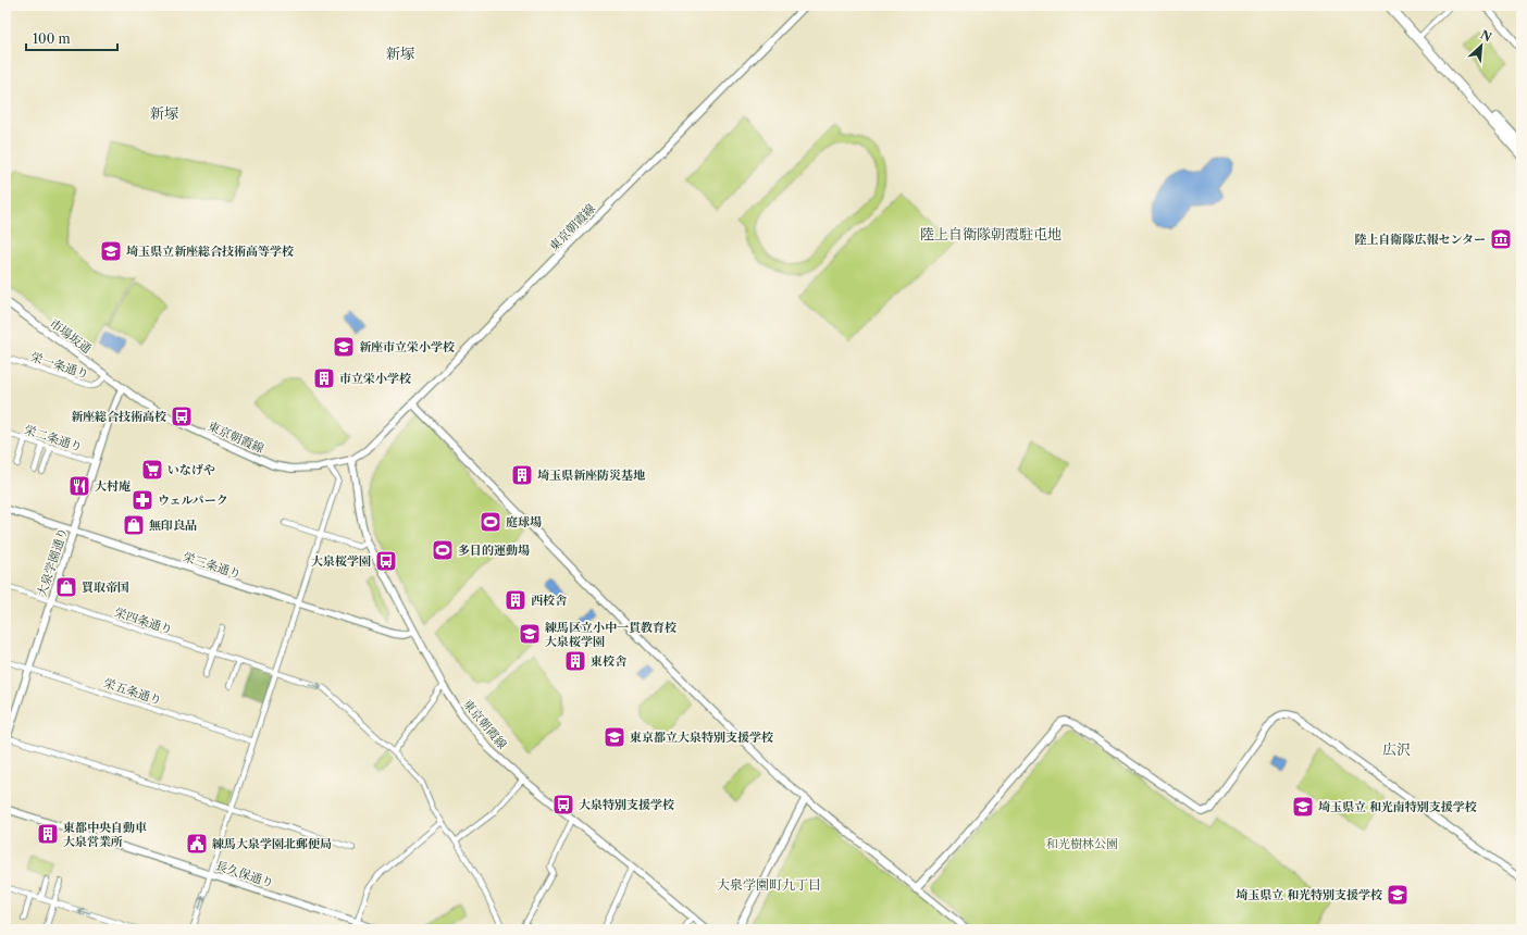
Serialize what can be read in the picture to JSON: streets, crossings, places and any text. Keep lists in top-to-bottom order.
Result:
{
  "streets": {
    "street": [
      "東京朝霞線",
      "市場坂通",
      "栄一条通り",
      "栄二条通り",
      "大泉学園通り",
      "栄三条通り",
      "栄四条通り",
      "栄五条通り",
      "長久保通り"
    ]
  },
  "crossings": [
    ["東京朝霞線", "市場坂通"],
    ["東京朝霞線", "大泉学園通り"],
    ["東京朝霞線", "栄三条通り"],
    ["市場坂通", "栄一条通り"],
    ["市場坂通", "大泉学園通り"],
    ["栄二条通り", "大泉学園通り"],
    ["大泉学園通り", "栄三条通り"],
    ["大泉学園通り", "栄四条通り"],
    ["大泉学園通り", "栄五条通り"]
  ],
  "districts": [
    "新塚",
    "新塚",
    "陸上自衛隊朝霞駐屯地",
    "広沢",
    "大泉学園町九丁目"
  ],
  "parks": ["和光樹林公園"],
  "places": {
    "museum": ["陸上自衛隊広報センター"],
    "school or university": [
      "埼玉県立新座総合技術高等学校",
      "新座市立栄小学校",
      "練馬区立小中一貫教育校 大泉桜学園",
      "東京都立大泉特別支援学校",
      "埼玉県立 和光南特別支援学校",
      "埼玉県立 和光特別支援学校"
    ],
    "building": [
      "市立栄小学校",
      "埼玉県新座防災基地",
      "西校舎",
      "東校舎",
      "東都中央自動車 大泉営業所"
    ],
    "bus stop": ["新座総合技術高校", "大泉桜学園", "大泉特別支援学校"],
    "supermarket": ["いなげや"],
    "restaurant": ["大村庵"],
    "pharmacy": ["ウェルパーク"],
    "sports": ["庭球場", "多目的運動場"],
    "shop": ["無印良品", "買取帝国"],
    "public building": ["練馬大泉学園北郵便局"]
  },
  "scale_bar": "100 m",
  "north": "top right"
}
